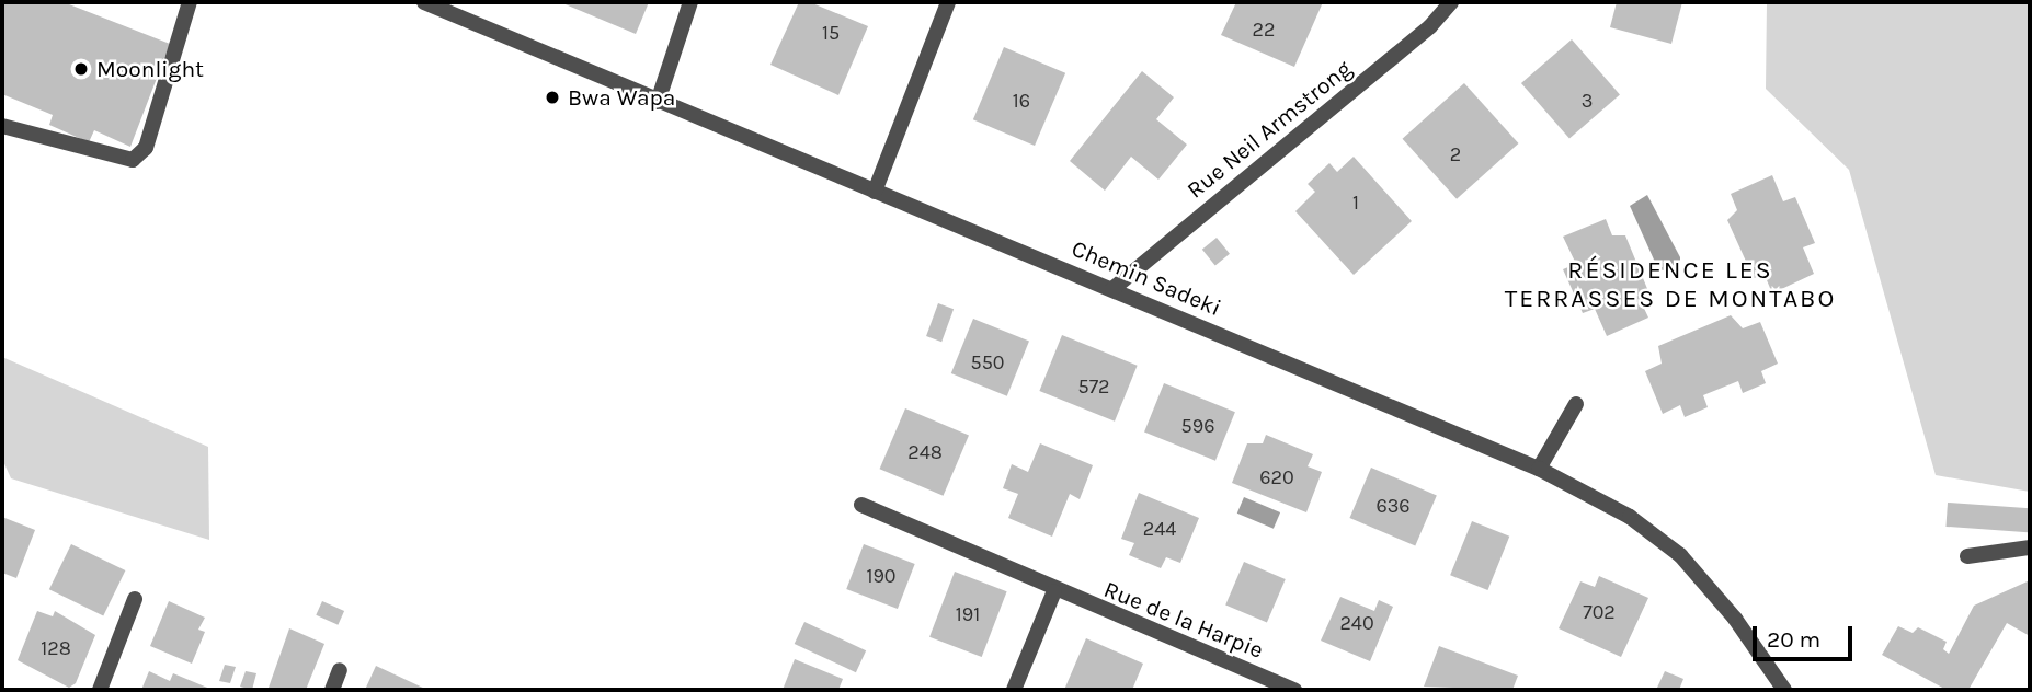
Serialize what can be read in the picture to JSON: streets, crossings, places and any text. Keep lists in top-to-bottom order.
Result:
{
  "streets": {
    "street": ["Rue Neil Armstrong", "Chemin Sadeki", "Rue de la Harpie"]
  },
  "crossings": [
    ["Rue Neil Armstrong", "Chemin Sadeki"]
  ],
  "districts": ["RÉSIDENCE LES TERRASSES DE MONTABO"],
  "places": ["Moonlight", "Bwa Wapa"],
  "house_numbers": [
    "22",
    "15",
    "16",
    "3",
    "2",
    "1",
    "550",
    "572",
    "596",
    "248",
    "620",
    "636",
    "244",
    "190",
    "702",
    "191",
    "240",
    "128"
  ],
  "scale_bar": "20 m"
}
